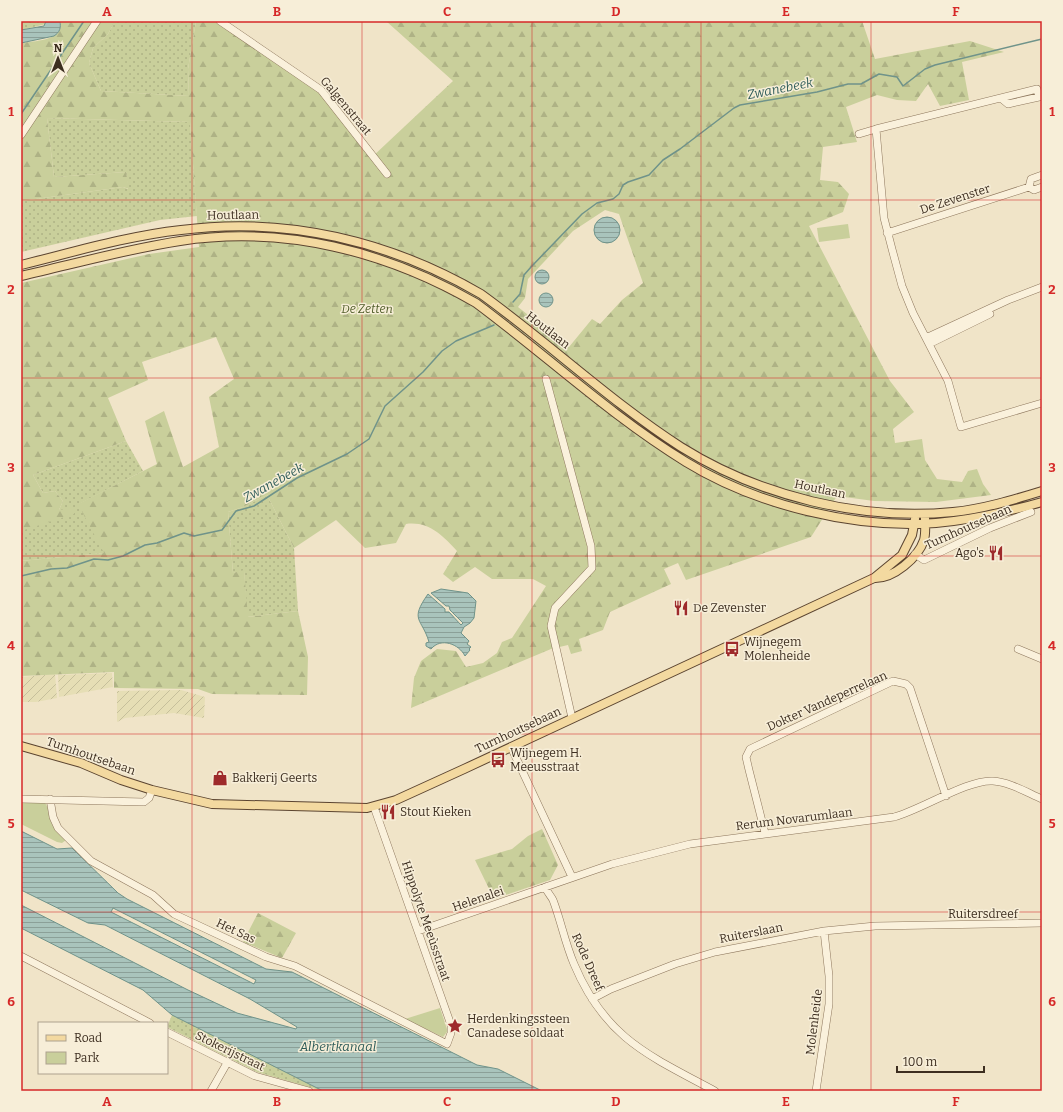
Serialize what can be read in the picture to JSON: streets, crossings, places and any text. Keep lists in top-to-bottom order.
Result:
{
  "streets": {
    "main road": ["Houtlaan", "Turnhoutsebaan"],
    "street": [
      "Galgenstraat",
      "De Zevenster",
      "Dokter Vandeperrelaan",
      "Rerum Novarumlaan",
      "Helenalei",
      "Ruitersdreef",
      "Hippolyte Meeùsstraat",
      "Het Sas",
      "Ruiterslaan",
      "Rode Dreef",
      "Molenheide",
      "Stokerijstraat"
    ]
  },
  "crossings": [
    ["Houtlaan", "Turnhoutsebaan"],
    ["Turnhoutsebaan", "Hippolyte Meeùsstraat"],
    ["Dokter Vandeperrelaan", "Rerum Novarumlaan"],
    ["Rerum Novarumlaan", "Helenalei"],
    ["Rerum Novarumlaan", "Rode Dreef"],
    ["Helenalei", "Hippolyte Meeùsstraat"],
    ["Helenalei", "Rode Dreef"],
    ["Ruitersdreef", "Ruiterslaan"],
    ["Hippolyte Meeùsstraat", "Het Sas"],
    ["Ruiterslaan", "Rode Dreef"],
    ["Ruiterslaan", "Molenheide"]
  ],
  "water": ["Zwanebeek", "Albertkanaal"],
  "parks": ["De Zetten"],
  "places": {
    "restaurant": ["Ago's", "De Zevenster", "Stout Kieken"],
    "bus stop": ["Wijnegem Molenheide", "Wijnegem H. Meeusstraat"],
    "shop": ["Bakkerij Geerts"],
    "place": ["Herdenkingssteen Canadese soldaat"]
  },
  "legend": ["Road", "Park"],
  "scale_bar": "100 m",
  "north": "top",
  "grid": {
    "columns": [
      "A",
      "B",
      "C",
      "D",
      "E",
      "F"
    ],
    "rows": [
      "1",
      "2",
      "3",
      "4",
      "5",
      "6"
    ]
  }
}
